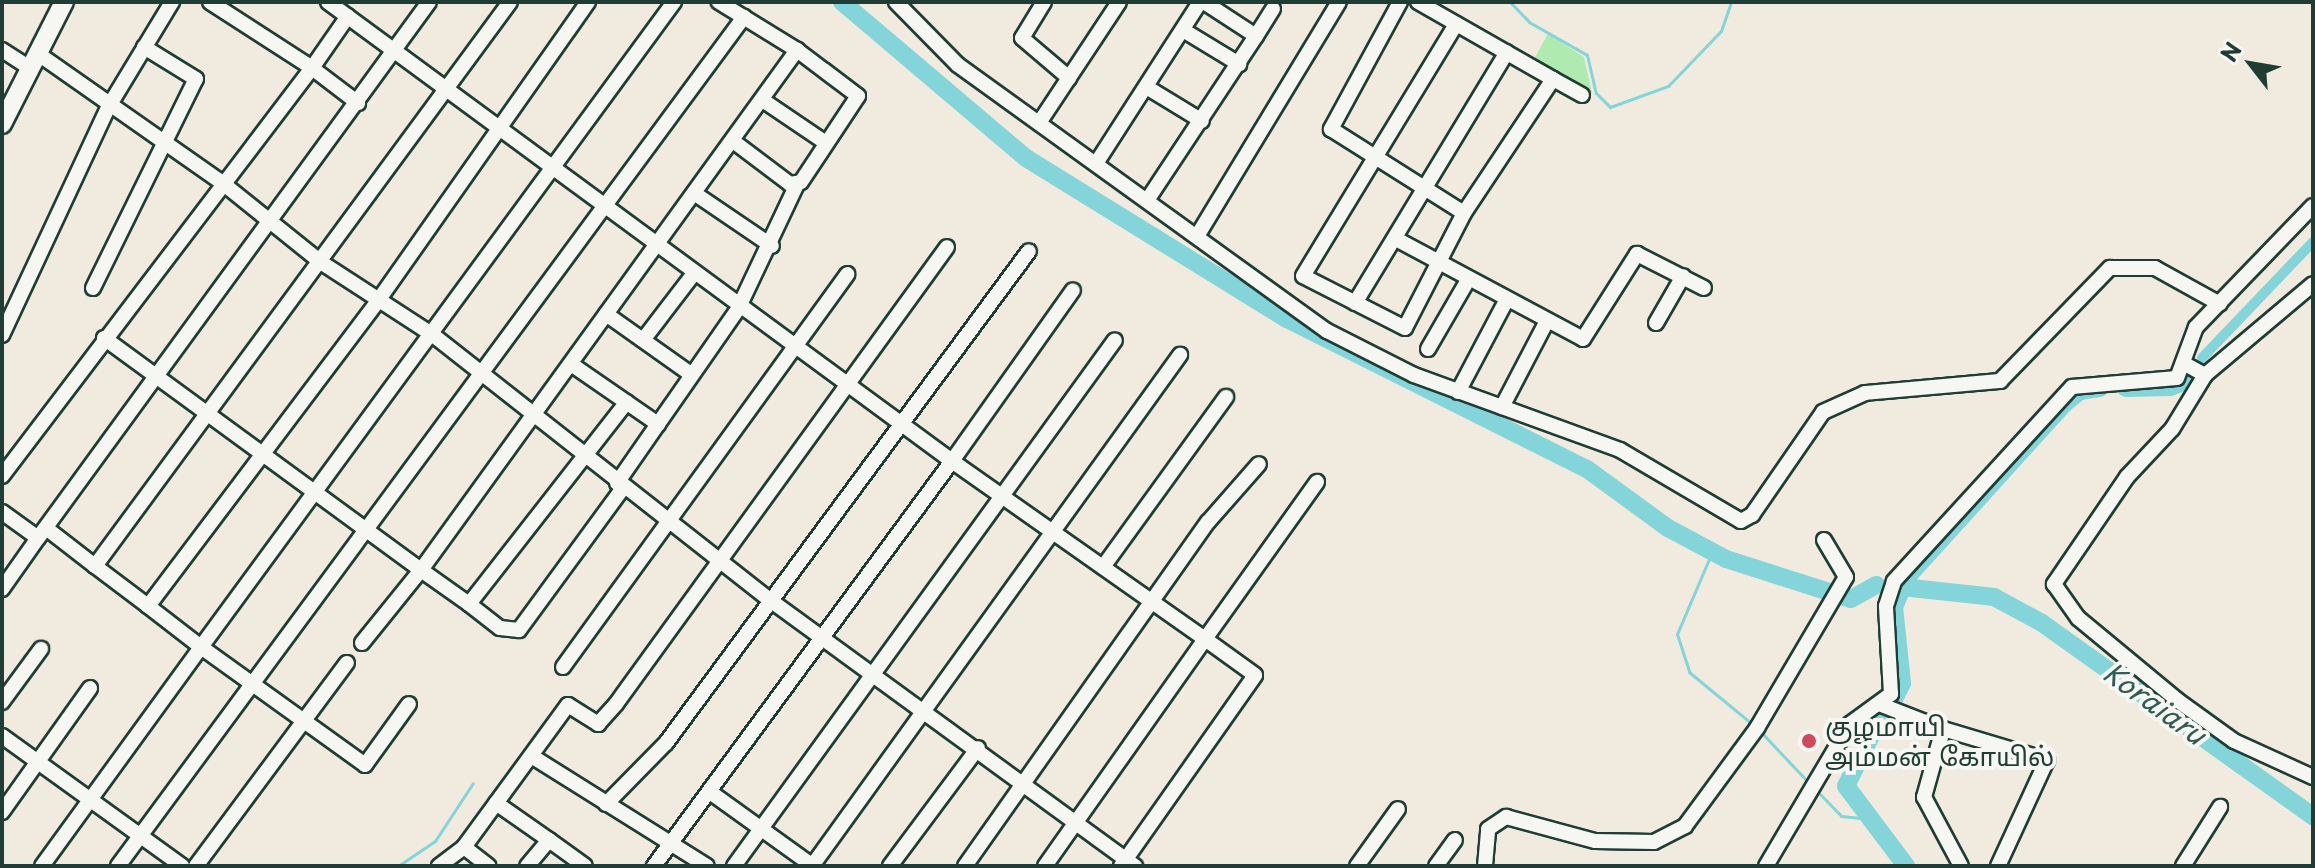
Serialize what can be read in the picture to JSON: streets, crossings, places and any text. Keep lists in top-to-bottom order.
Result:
{
  "water": ["Koraiaru"],
  "places": ["குழமாயி அம்மன் கோயில்"],
  "north": "top left"
}
